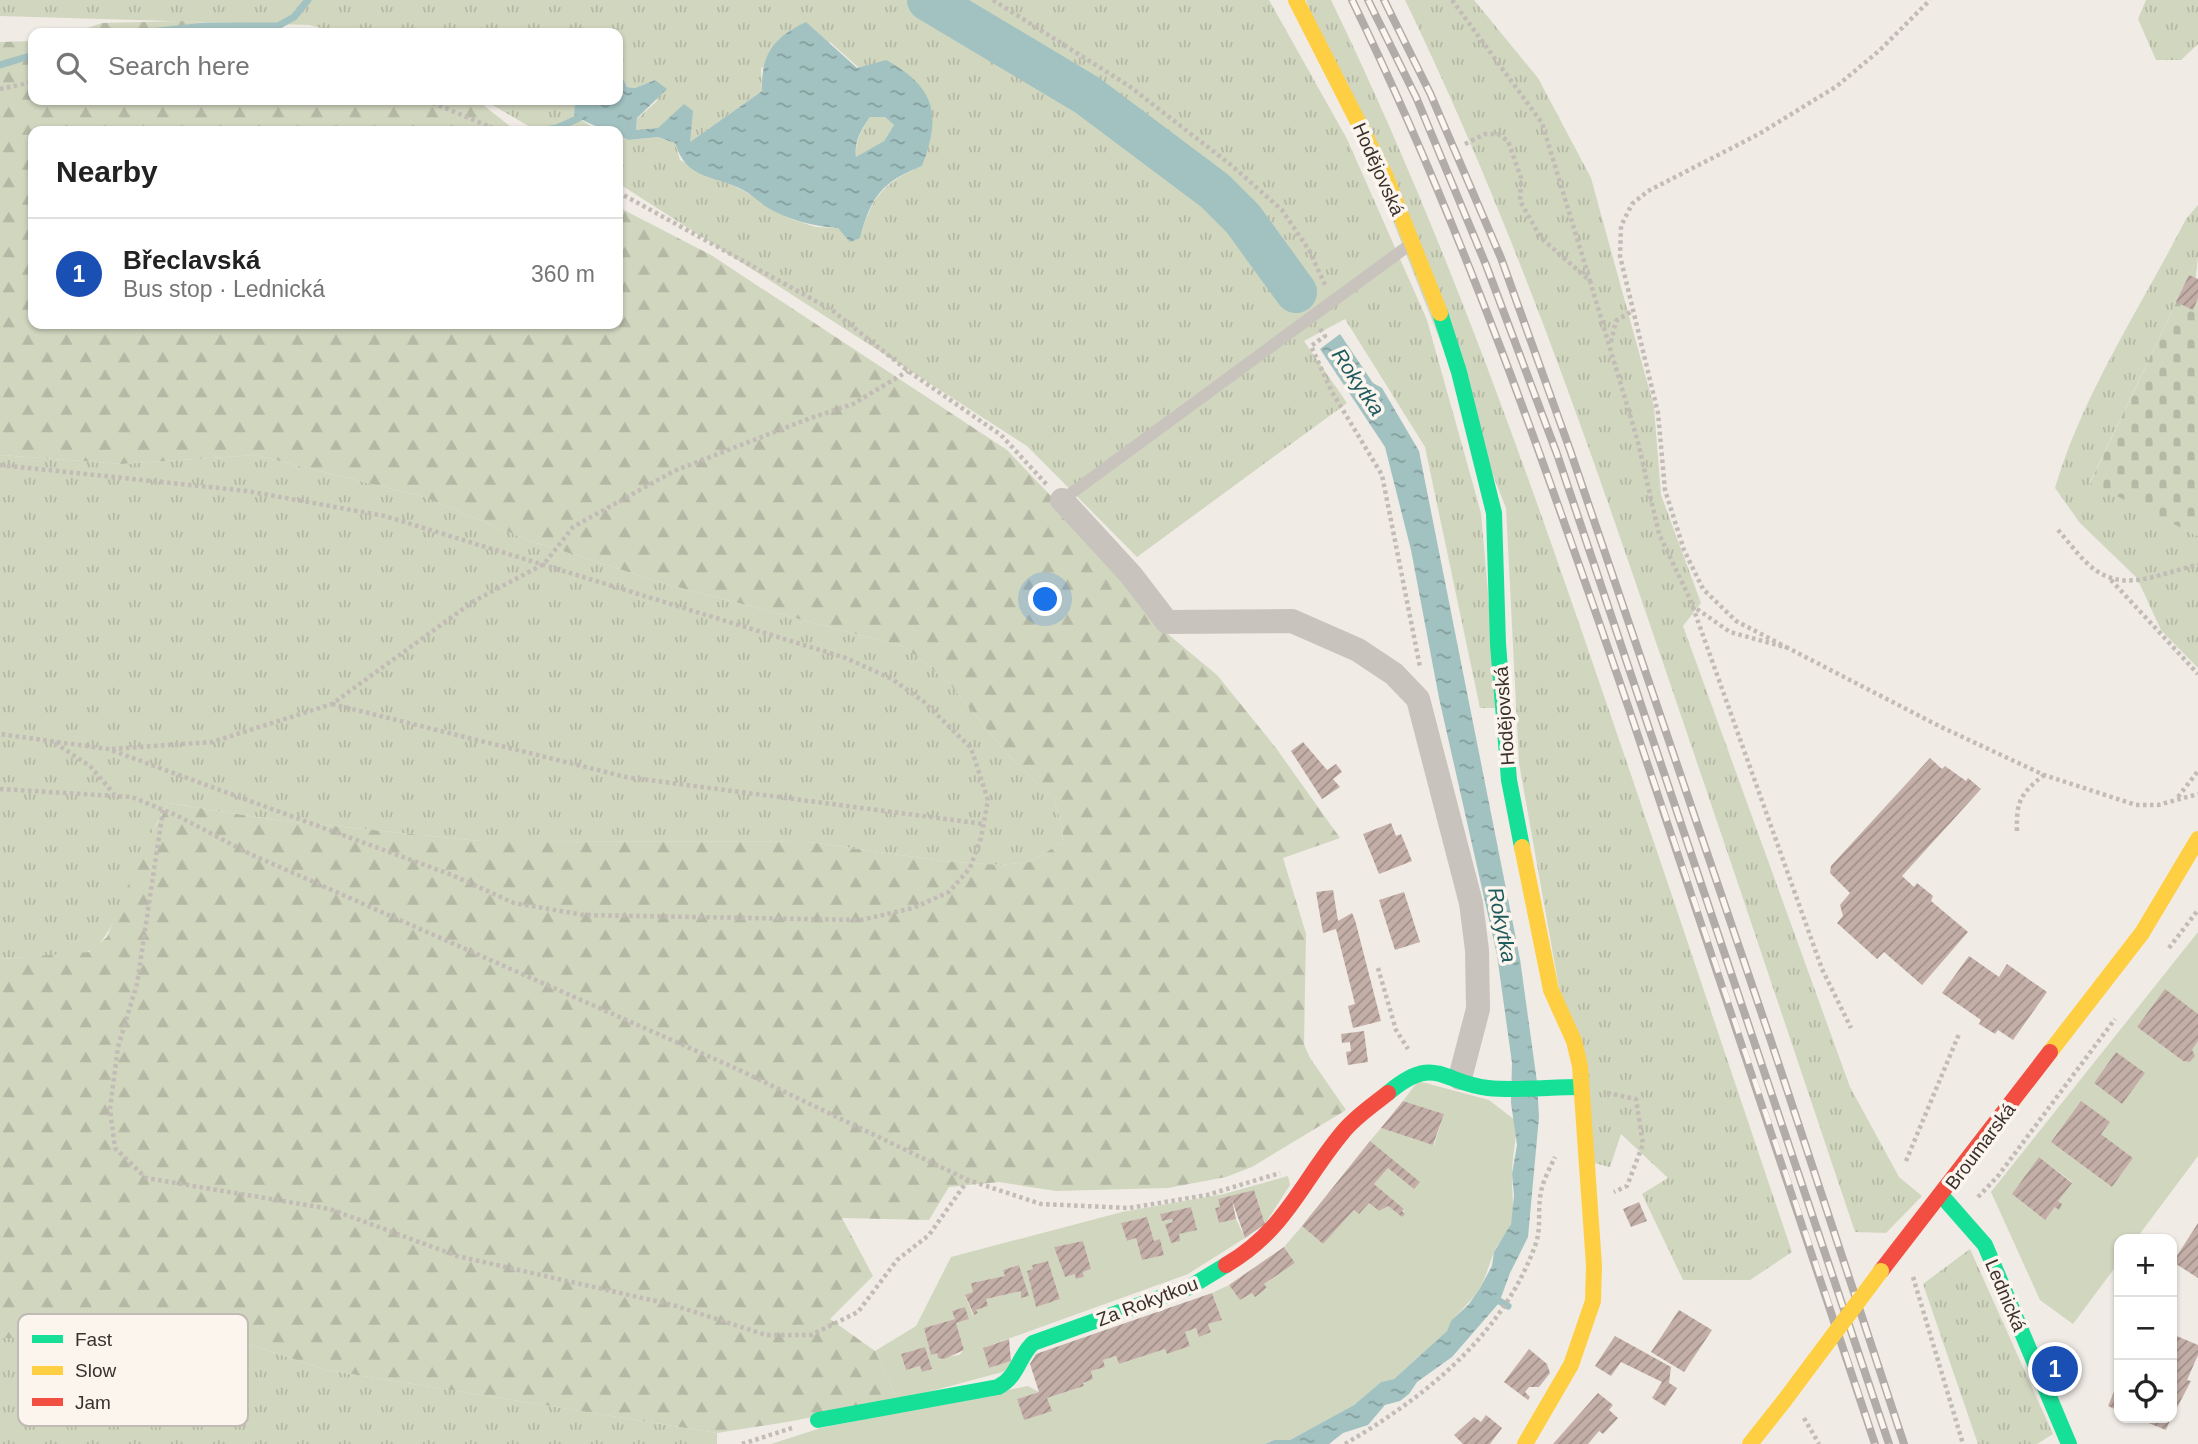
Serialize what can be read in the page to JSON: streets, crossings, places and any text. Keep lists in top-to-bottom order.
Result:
{
  "streets": {
    "street": [
      "Hodějovská",
      "Broumarská",
      "Lednická",
      "Za Rokytkou"
    ]
  },
  "crossings": [
    ["Broumarská", "Lednická"]
  ],
  "water": ["Rokytka"],
  "legend": ["Fast", "Slow", "Jam"],
  "page": {
    "search": "Search here",
    "heading": "Nearby",
    "list": [
      {
        "mark": "1",
        "name": "Břeclavská",
        "note": "Bus stop · Lednická",
        "value": "360 m"
      }
    ],
    "map_buttons": ["+", "−"],
    "pins": "1"
  }
}
